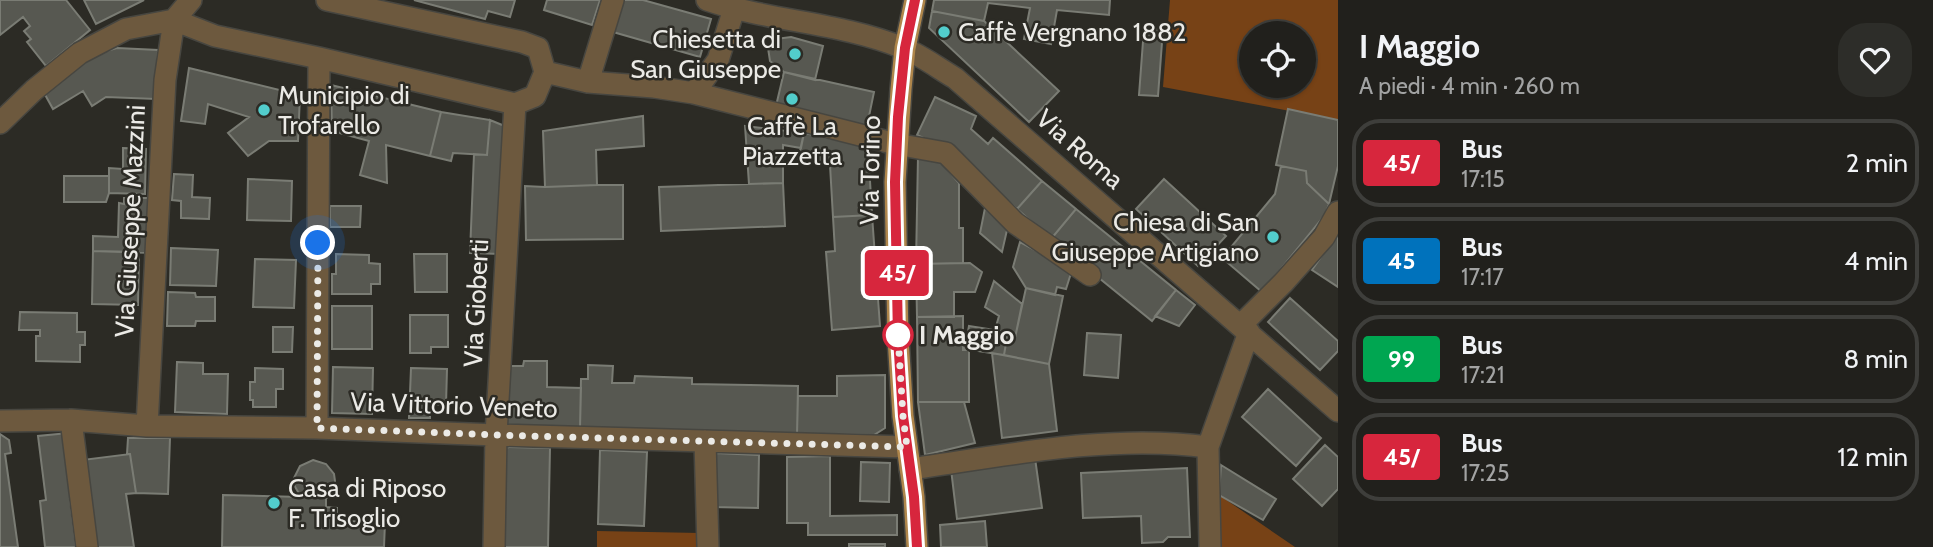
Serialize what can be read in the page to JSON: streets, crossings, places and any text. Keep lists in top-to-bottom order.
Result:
{
  "streets": {
    "main road": ["Via Torino"],
    "street": [
      "Via Roma",
      "Via Giuseppe Mazzini",
      "Via Gioberti",
      "Via Vittorio Veneto"
    ]
  },
  "crossings": [
    ["Via Roma", "Via Torino"],
    ["Via Torino", "Via Vittorio Veneto"],
    ["Via Giuseppe Mazzini", "Via Vittorio Veneto"],
    ["Via Gioberti", "Via Vittorio Veneto"]
  ],
  "places": [
    "Caffè Vergnano 1882",
    "Chiesetta di San Giuseppe",
    "Caffè La Piazzetta",
    "Municipio di Trofarello",
    "Chiesa di San Giuseppe Artigiano",
    "I Maggio",
    "Casa di Riposo F. Trisoglio"
  ],
  "lines": ["bus line 45/"],
  "page": {
    "on_map": "45/",
    "heading": ["I Maggio", "A piedi · 4 min · 260 m"],
    "list": [
      {
        "mark": "45/",
        "name": "Bus",
        "note": "17:15",
        "value": "2 min"
      },
      {
        "mark": "45",
        "name": "Bus",
        "note": "17:17",
        "value": "4 min"
      },
      {
        "mark": "99",
        "name": "Bus",
        "note": "17:21",
        "value": "8 min"
      },
      {
        "mark": "45/",
        "name": "Bus",
        "note": "17:25",
        "value": "12 min"
      }
    ]
  }
}
